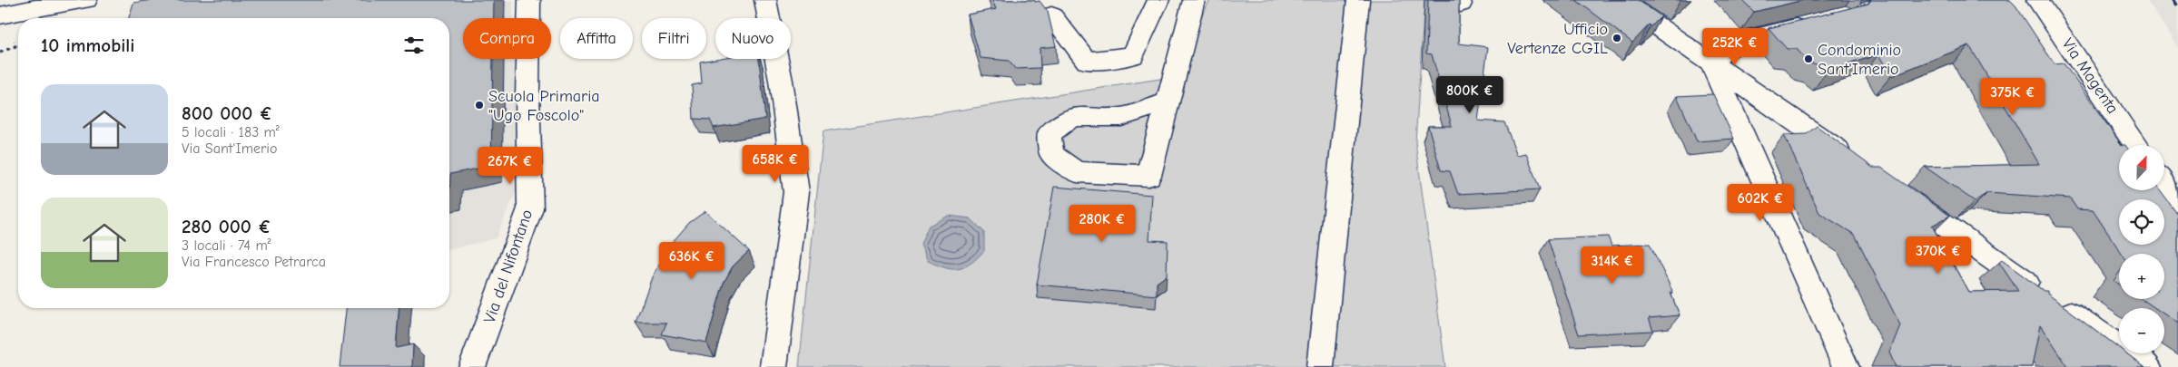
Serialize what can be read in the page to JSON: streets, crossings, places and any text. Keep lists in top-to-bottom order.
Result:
{
  "streets": {
    "street": ["Via Magenta", "Via del Nifontano"]
  },
  "places": ["Ufficio Vertenze CGIL", "Condominio Sant'Imerio", "Scuola Primaria \"Ugo Foscolo\""],
  "north": "top",
  "page": {
    "chip": [
      "Compra",
      "Affitta",
      "Filtri",
      "Nuovo"
    ],
    "heading": "10 immobili",
    "price": [
      "252K €",
      "800K €",
      "375K €",
      "658K €",
      "267K €",
      "602K €",
      "280K €",
      "370K €",
      "636K €",
      "314K €"
    ],
    "list": [
      {
        "name": "800 000 €",
        "note": "5 locali · 183 m² · Via Sant'Imerio"
      },
      {
        "name": "280 000 €",
        "note": "3 locali · 74 m² · Via Francesco Petrarca"
      }
    ],
    "map_buttons": ["+", "−"]
  }
}
